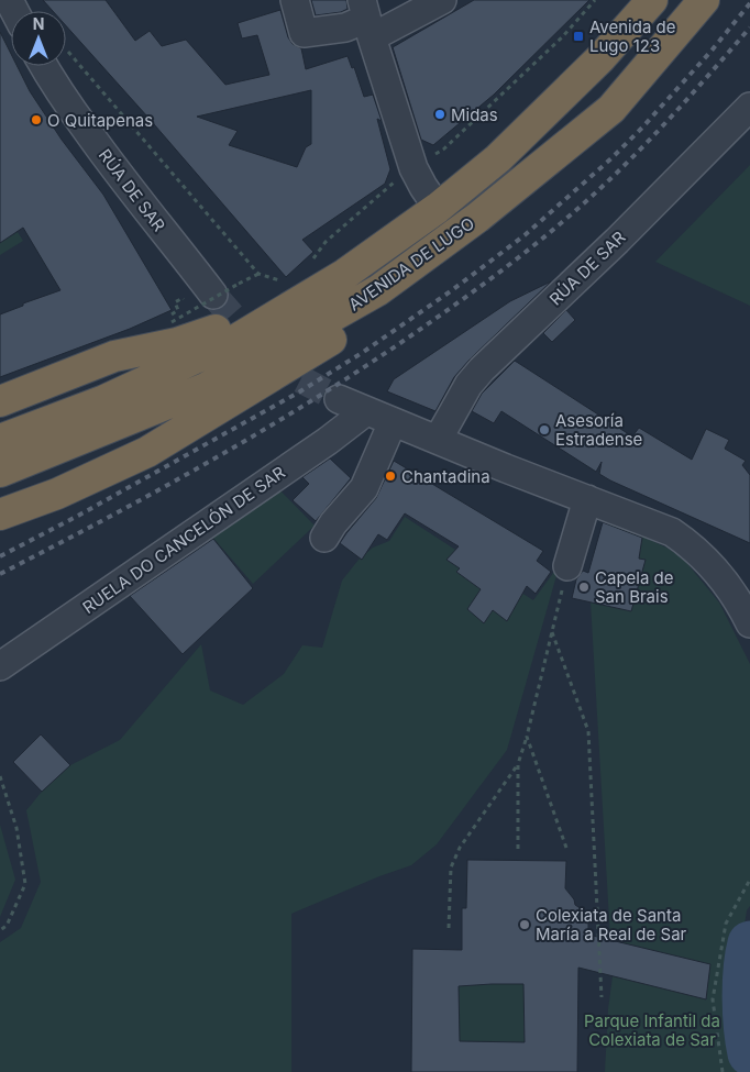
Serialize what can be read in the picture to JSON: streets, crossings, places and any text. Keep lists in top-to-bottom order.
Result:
{
  "streets": {
    "highway": ["AVENIDA DE LUGO"],
    "street": ["RÚA DE SAR", "RUELA DO CANCELÓN DE SAR"]
  },
  "parks": ["Parque Infantil da Colexiata de Sar"],
  "places": {
    "transit": ["Avenida de Lugo 123"],
    "other": [
      "Midas",
      "O Quitapenas",
      "Asesoría Estradense",
      "Chantadina",
      "Capela de San Brais",
      "Colexiata de Santa María a Real de Sar"
    ]
  },
  "north": "top"
}
